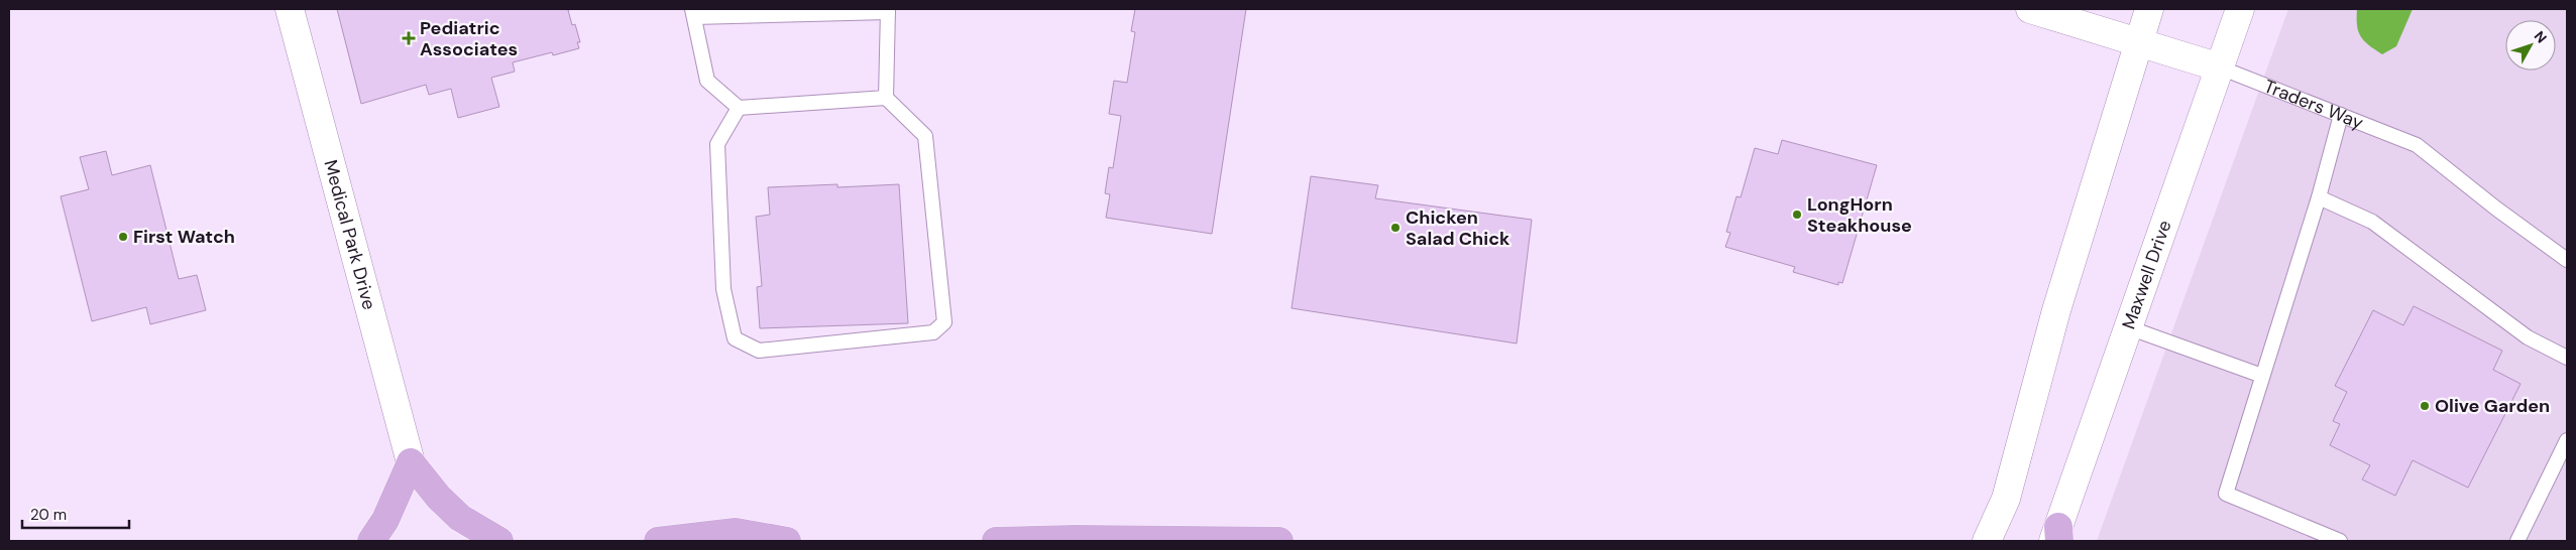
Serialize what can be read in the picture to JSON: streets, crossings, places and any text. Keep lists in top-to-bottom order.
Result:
{
  "streets": {
    "street": ["Traders Way", "Medical Park Drive", "Maxwell Drive"]
  },
  "crossings": [
    ["Traders Way", "Maxwell Drive"]
  ],
  "places": {
    "health": ["Pediatric Associates"],
    "other": [
      "LongHorn Steakhouse",
      "Chicken Salad Chick",
      "First Watch",
      "Olive Garden"
    ]
  },
  "scale_bar": "20 m",
  "north": "top right"
}
